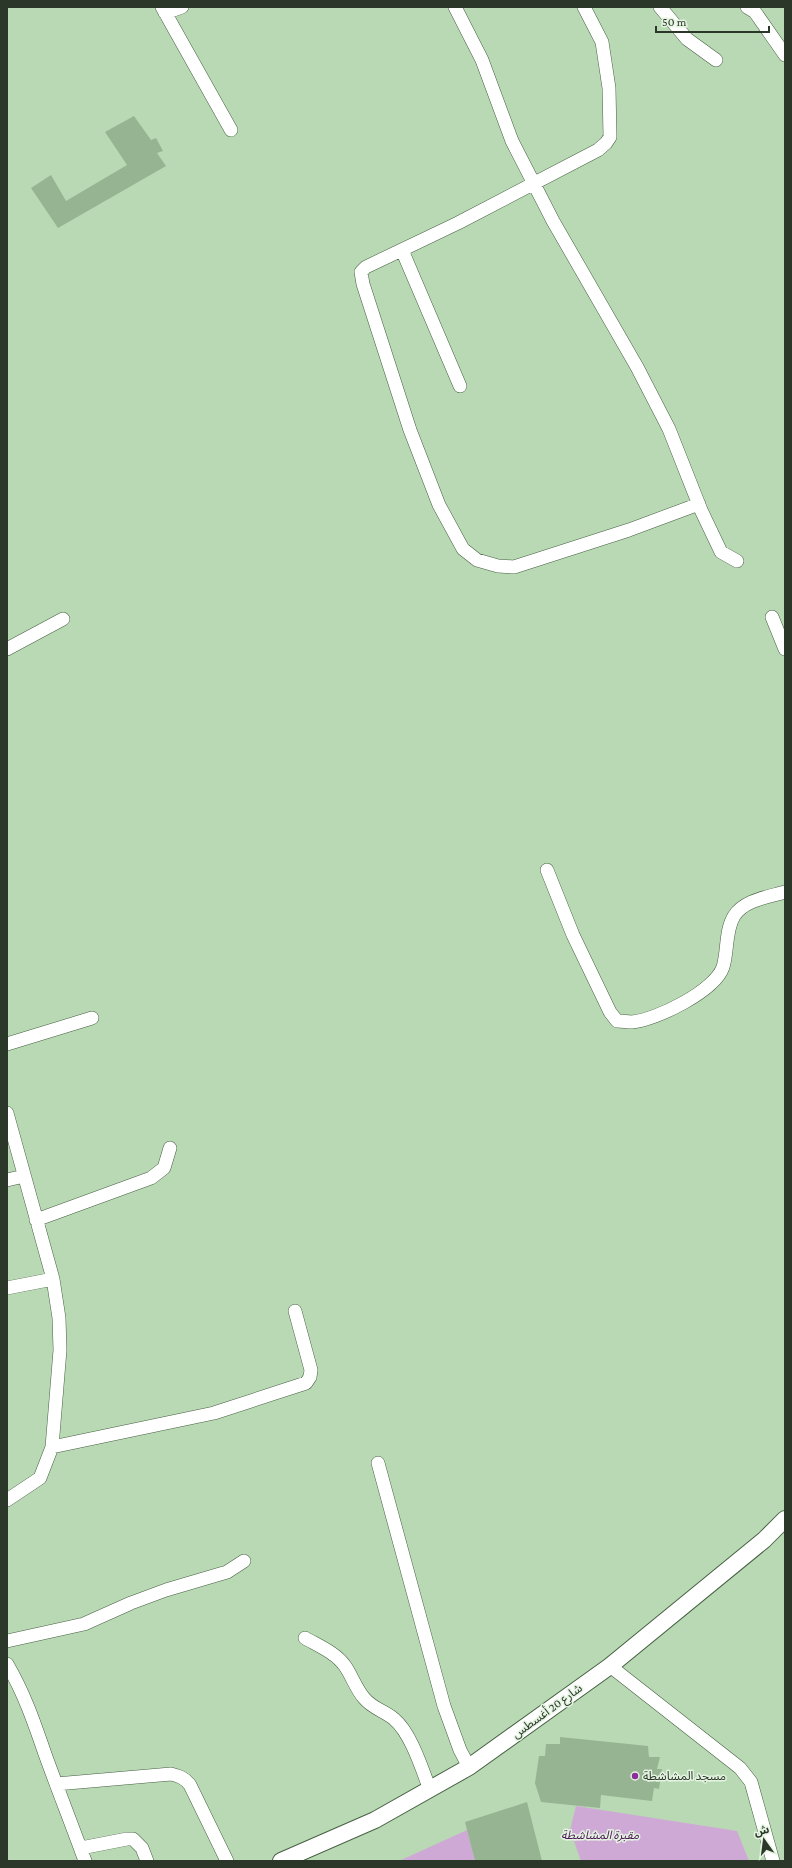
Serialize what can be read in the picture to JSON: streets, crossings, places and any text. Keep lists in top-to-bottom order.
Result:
{
  "streets": {
    "street": ["شارع 20 أغسطس"]
  },
  "parks": ["مقبرة المشاشطة"],
  "places": ["مسجد المشاشطة"],
  "scale_bar": "50 m",
  "north": "top"
}
